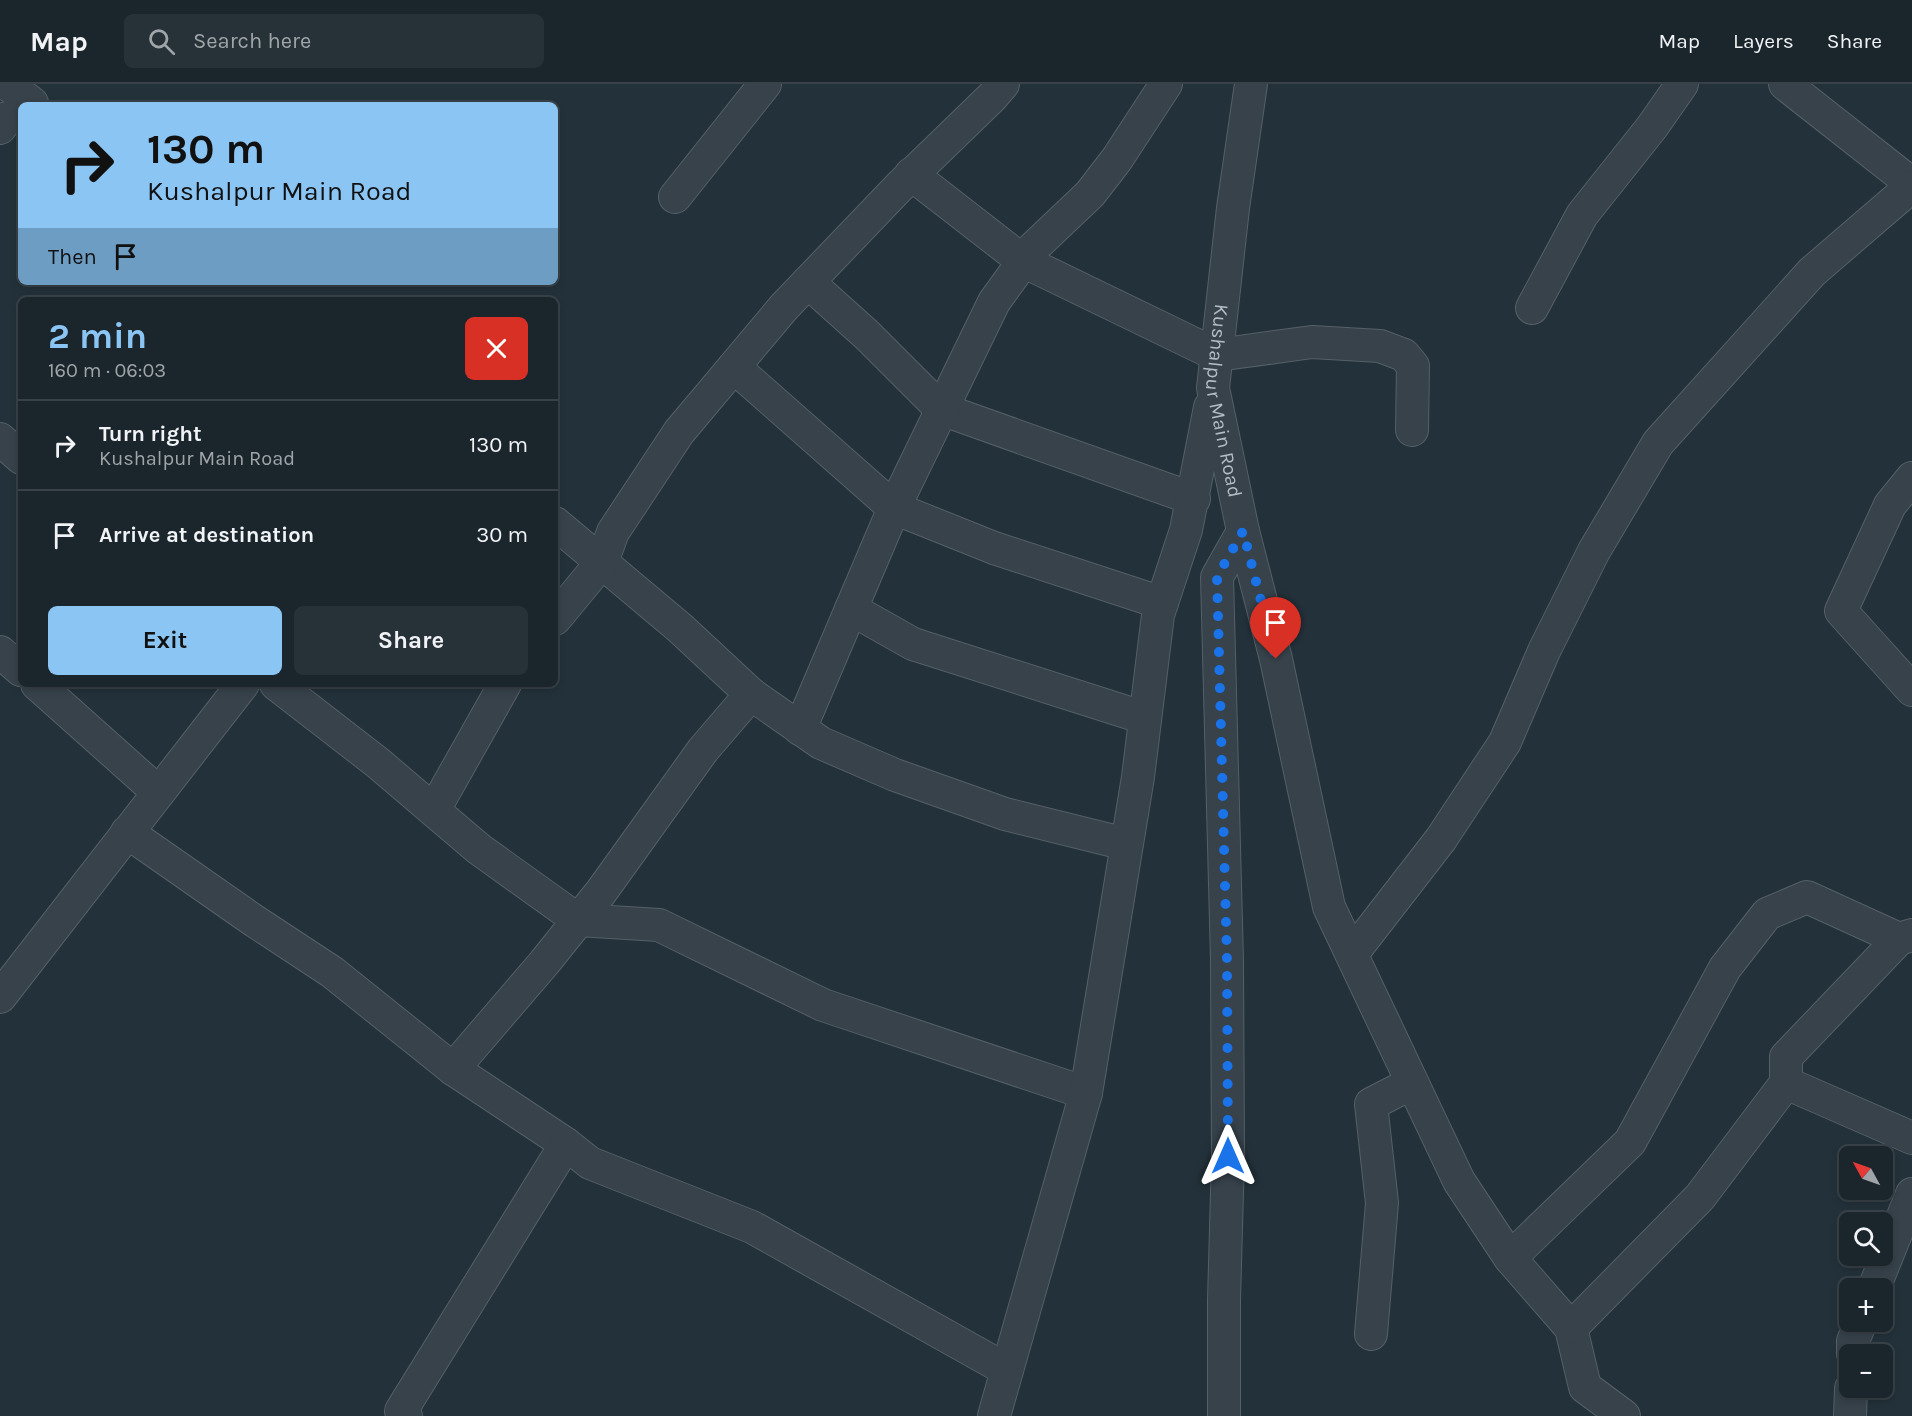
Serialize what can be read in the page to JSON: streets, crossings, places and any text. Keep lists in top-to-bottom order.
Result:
{
  "streets": {
    "street": ["Kushalpur Main Road"]
  },
  "north": "top left",
  "page": {
    "header": "Map",
    "search": "Search here",
    "nav": ["Map", "Layers", "Share"],
    "turn": ["130 m", "Kushalpur Main Road"],
    "then": "Then",
    "heading": ["2 min", "160 m · 06:03"],
    "list": [
      {
        "name": "Turn right",
        "note": "Kushalpur Main Road",
        "value": "130 m"
      },
      {
        "name": "Arrive at destination",
        "value": "30 m"
      }
    ],
    "buttons": ["Exit", "Share"],
    "map_buttons": ["+", "−"]
  }
}
